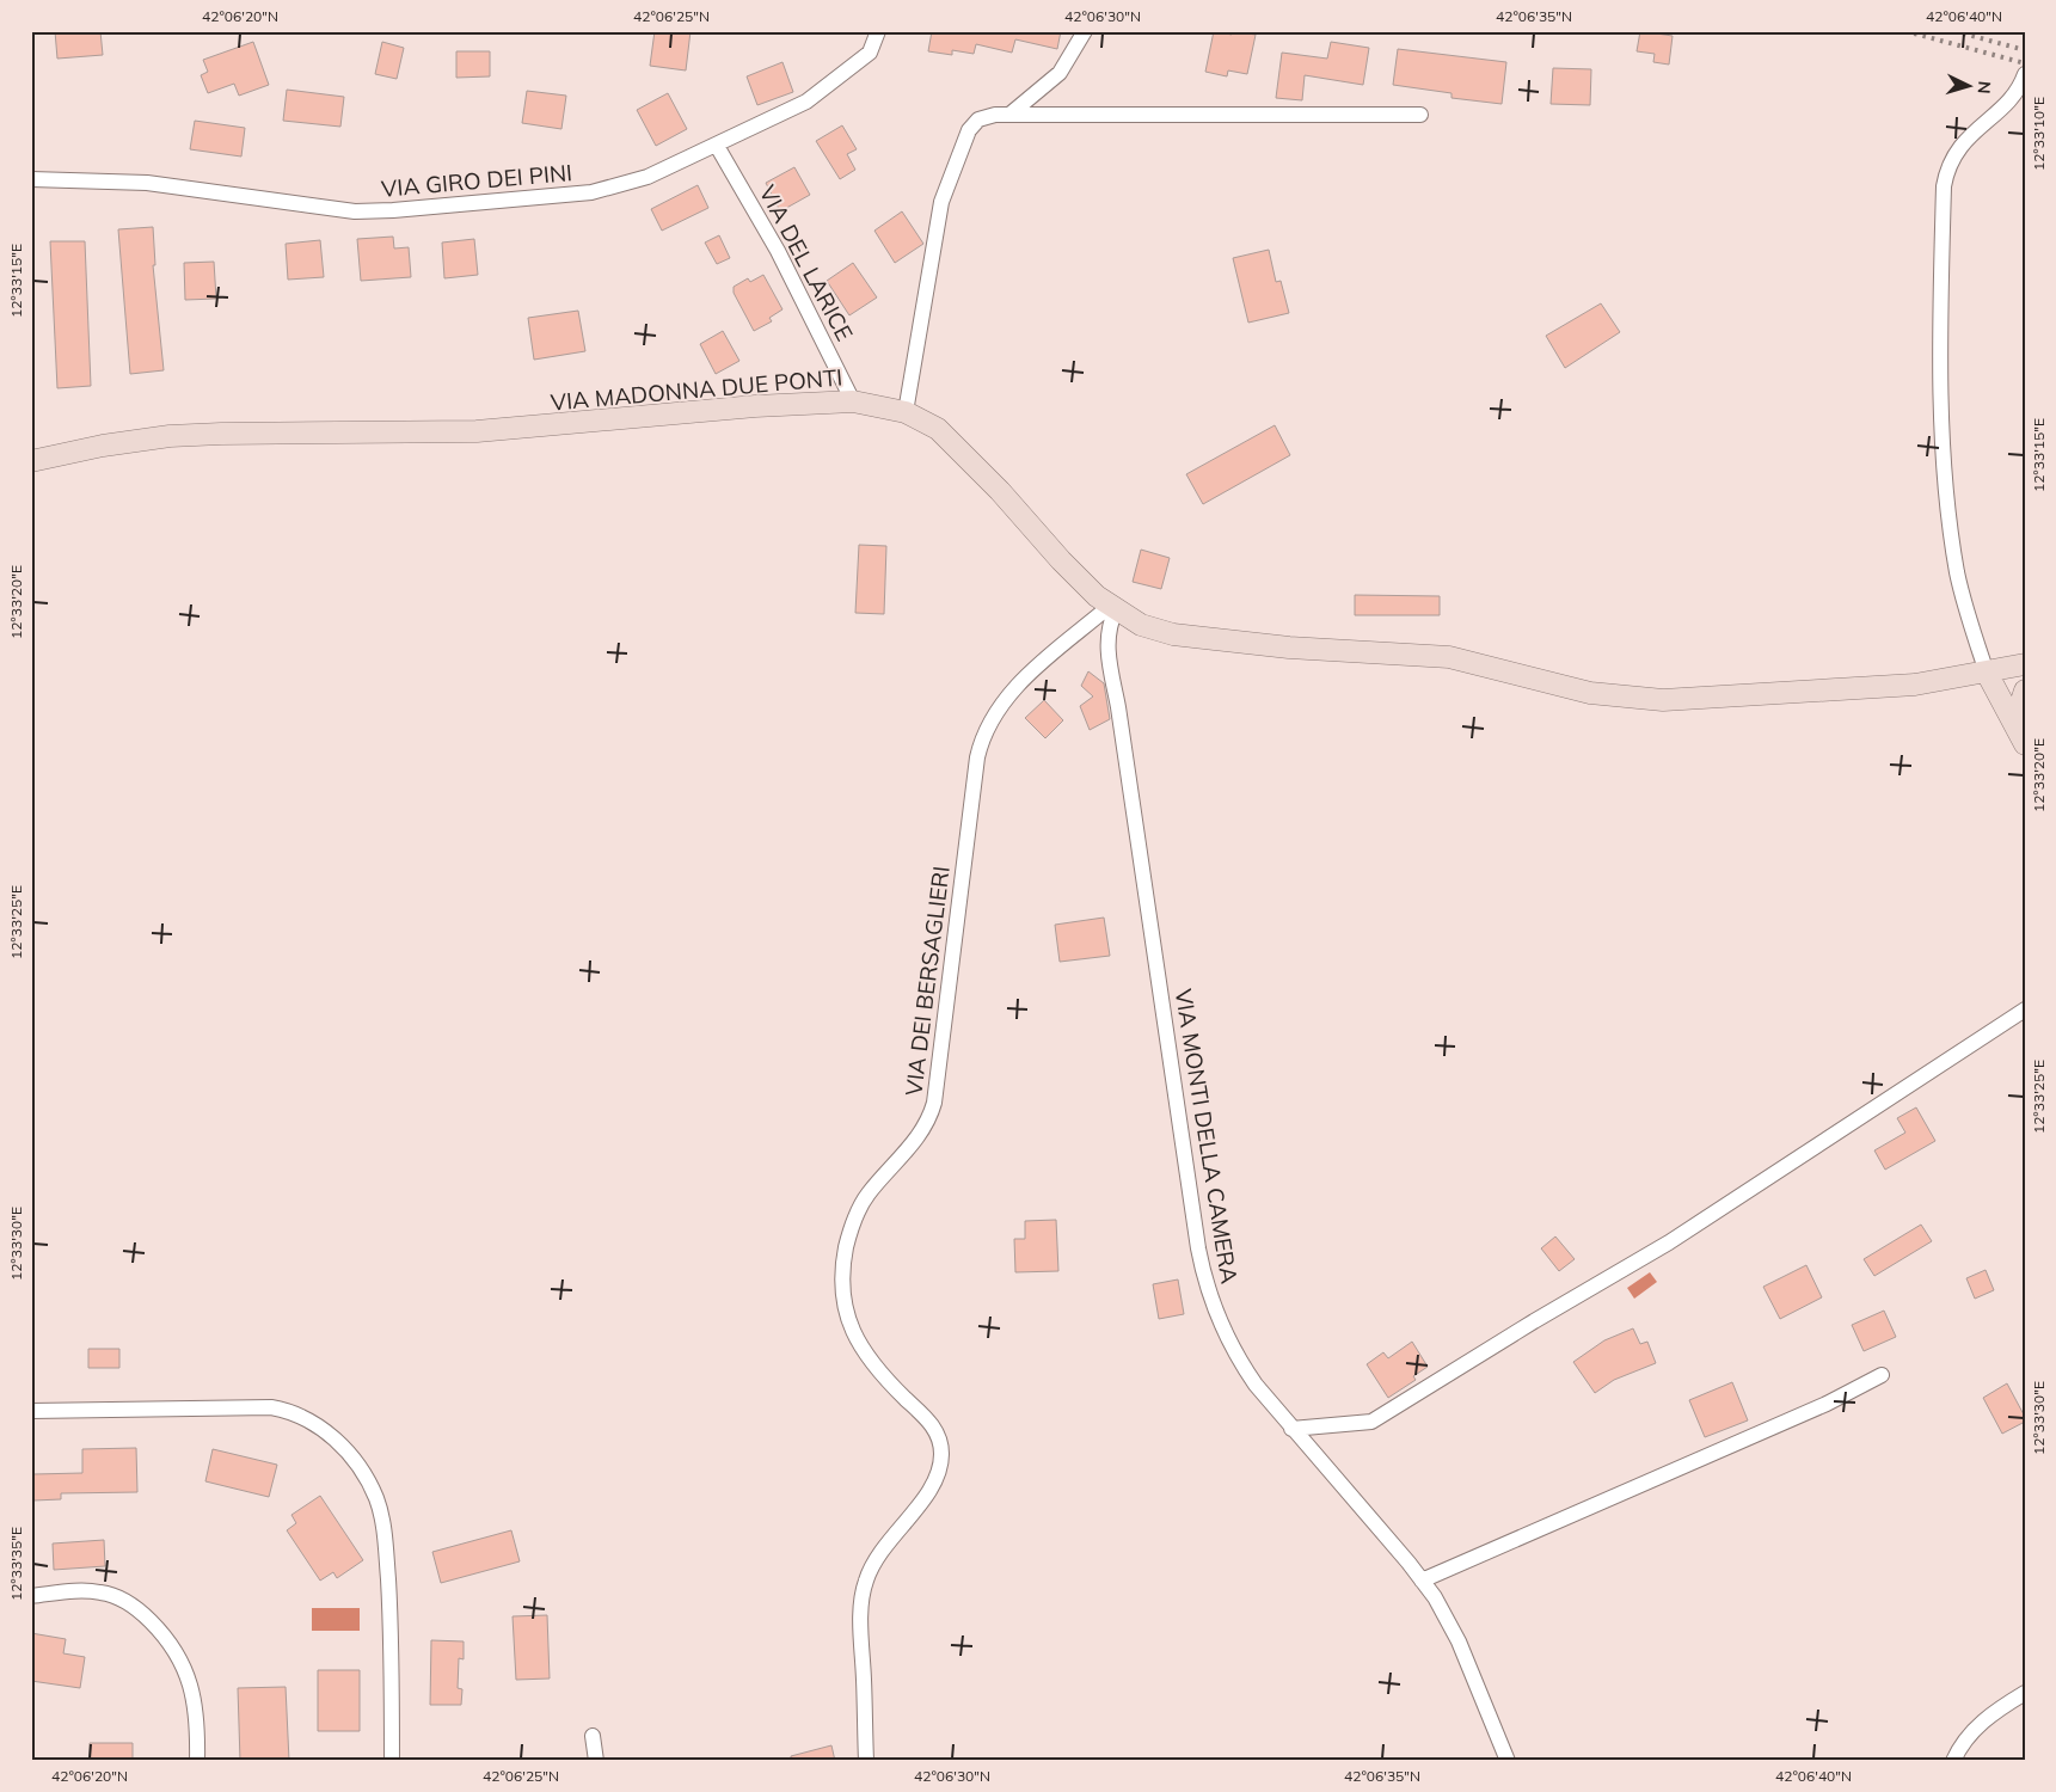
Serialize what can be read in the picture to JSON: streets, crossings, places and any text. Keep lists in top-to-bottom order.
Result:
{
  "streets": {
    "main road": ["VIA MADONNA DUE PONTI"],
    "street": [
      "VIA GIRO DEI PINI",
      "VIA DEL LARICE",
      "VIA DEI BERSAGLIERI",
      "VIA MONTI DELLA CAMERA"
    ]
  },
  "crossings": [
    ["VIA GIRO DEI PINI", "VIA DEL LARICE"],
    ["VIA DEL LARICE", "VIA MADONNA DUE PONTI"],
    ["VIA MADONNA DUE PONTI", "VIA DEI BERSAGLIERI"],
    ["VIA MADONNA DUE PONTI", "VIA MONTI DELLA CAMERA"],
    ["VIA DEI BERSAGLIERI", "VIA MONTI DELLA CAMERA"]
  ],
  "north": "right",
  "coordinates": [
    "42°06'20\"N",
    "42°06'25\"N",
    "42°06'30\"N",
    "42°06'35\"N",
    "42°06'40\"N",
    "12°33'10\"E",
    "12°33'15\"E",
    "12°33'20\"E",
    "12°33'25\"E",
    "12°33'30\"E",
    "12°33'35\"E"
  ]
}
